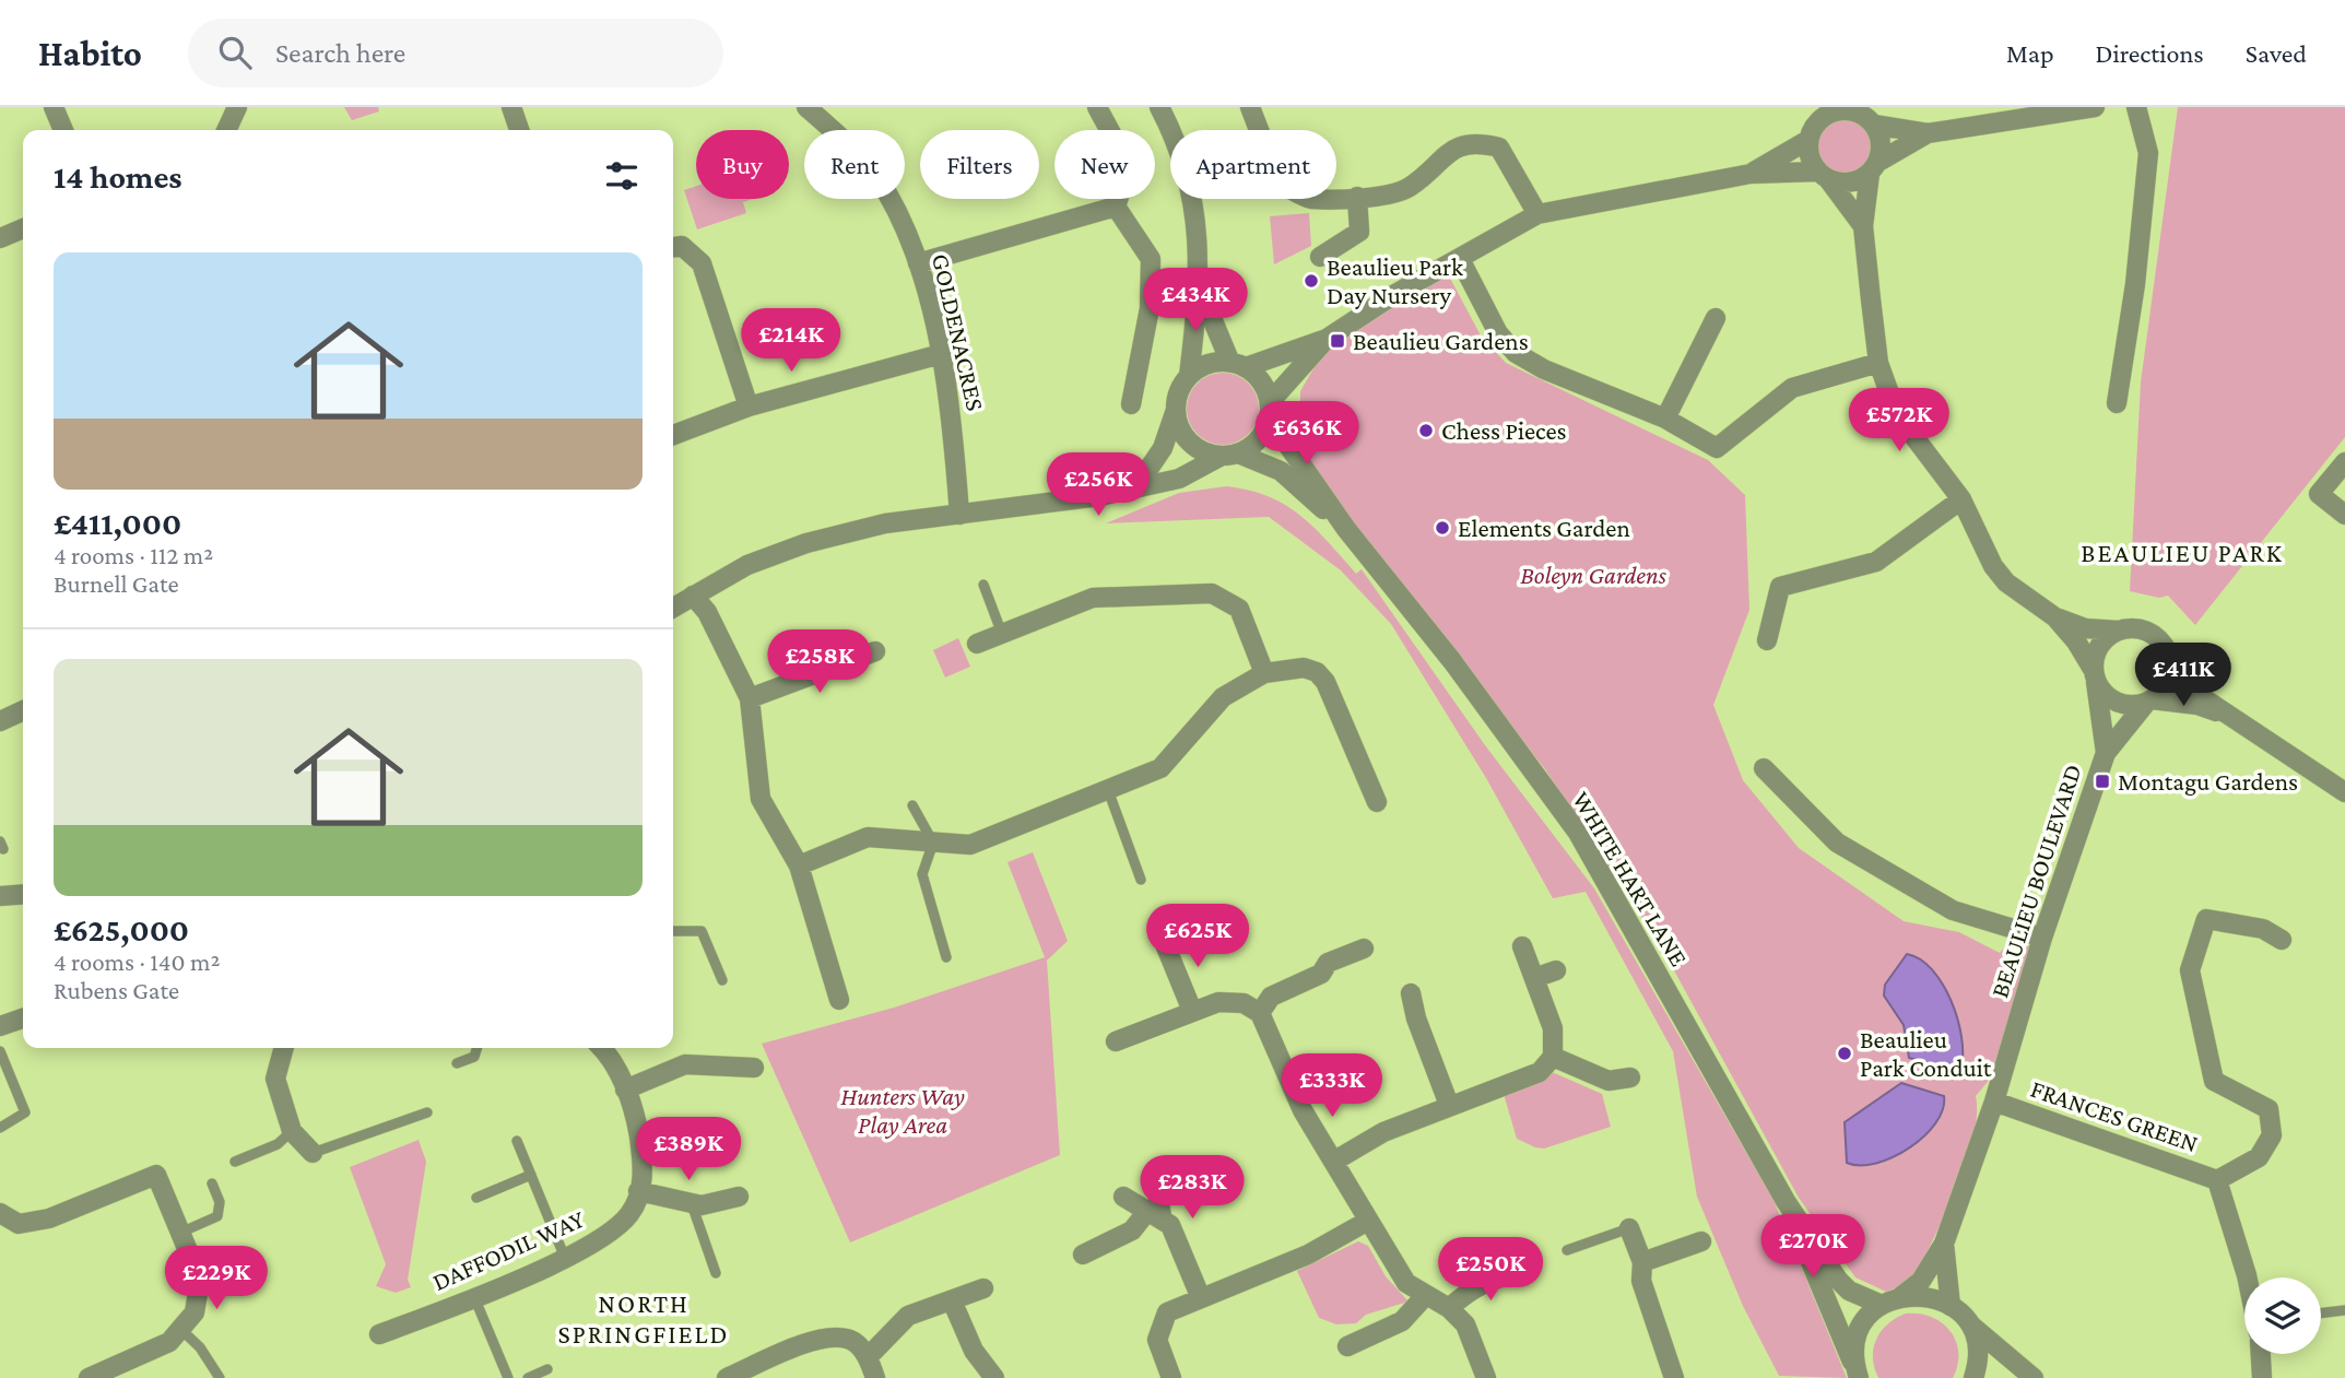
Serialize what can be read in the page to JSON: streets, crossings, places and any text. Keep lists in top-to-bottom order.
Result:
{
  "streets": {
    "street": [
      "GOLDENACRES",
      "WHITE HART LANE",
      "BEAULIEU BOULEVARD",
      "FRANCES GREEN",
      "DAFFODIL WAY"
    ]
  },
  "crossings": [
    ["BEAULIEU BOULEVARD", "FRANCES GREEN"]
  ],
  "districts": ["BEAULIEU PARK", "NORTH SPRINGFIELD"],
  "parks": ["Boleyn Gardens", "Hunters Way Play Area"],
  "places": {
    "other": [
      "Beaulieu Park Day Nursery",
      "Chess Pieces",
      "Elements Garden",
      "Beaulieu Park Conduit"
    ],
    "transit": ["Beaulieu Gardens", "Montagu Gardens"]
  },
  "page": {
    "header": "Habito",
    "search": "Search here",
    "nav": ["Map", "Directions", "Saved"],
    "chip": [
      "Buy",
      "Rent",
      "Filters",
      "New",
      "Apartment"
    ],
    "heading": "14 homes",
    "list": [
      {
        "name": "£411,000",
        "note": "4 rooms · 112 m² · Burnell Gate"
      },
      {
        "name": "£625,000",
        "note": "4 rooms · 140 m² · Rubens Gate"
      }
    ],
    "price": [
      "£434K",
      "£214K",
      "£572K",
      "£636K",
      "£256K",
      "£258K",
      "£411K",
      "£625K",
      "£333K",
      "£389K",
      "£283K",
      "£270K",
      "£250K",
      "£229K"
    ]
  }
}
